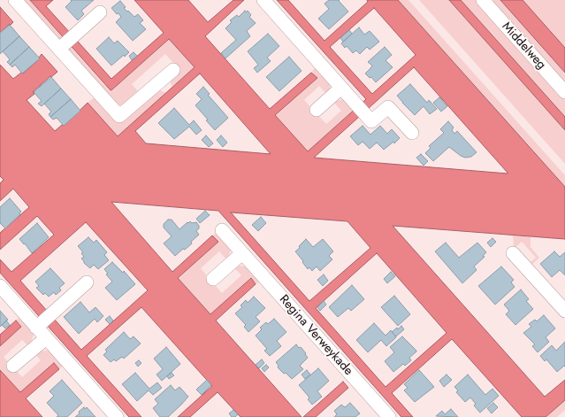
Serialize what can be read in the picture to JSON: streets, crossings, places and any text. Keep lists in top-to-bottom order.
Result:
{
  "streets": {
    "street": ["Middelweg", "Regina Verweykade"]
  }
}
